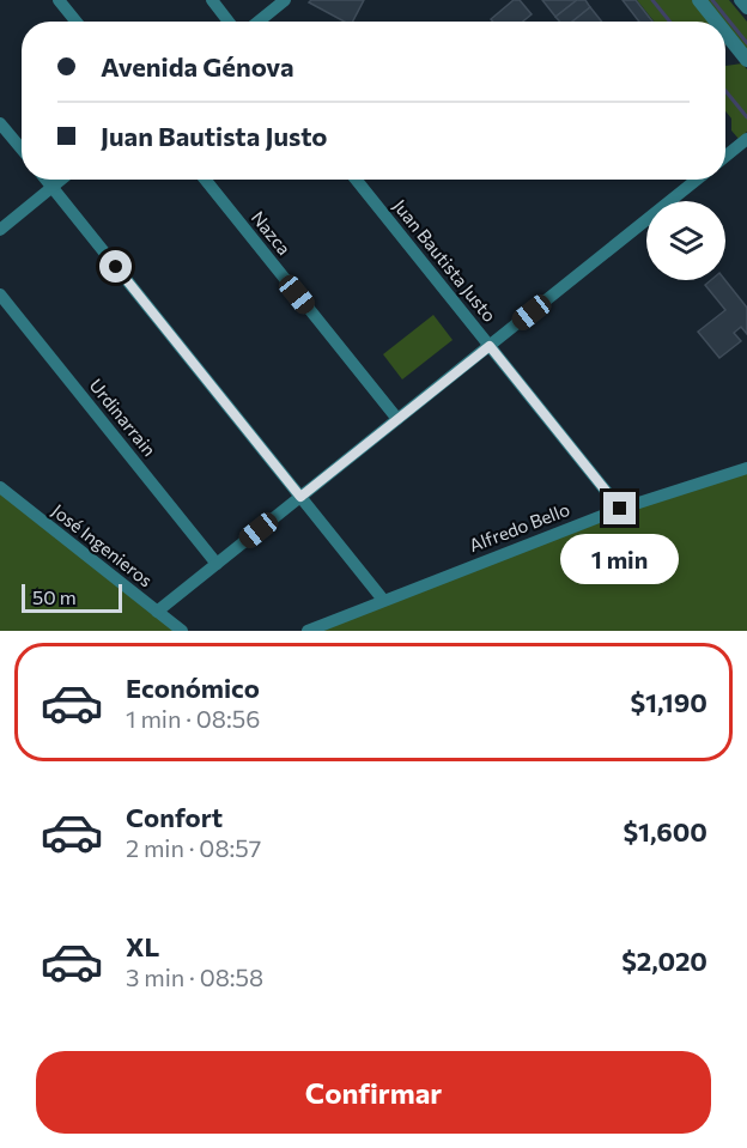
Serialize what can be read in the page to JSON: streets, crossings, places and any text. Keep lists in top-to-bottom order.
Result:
{
  "streets": {
    "street": [
      "Nazca",
      "Juan Bautista Justo",
      "Urdinarrain",
      "Alfredo Bello",
      "José Ingenieros"
    ]
  },
  "crossings": [
    ["Juan Bautista Justo", "Alfredo Bello"]
  ],
  "scale_bar": "50 m",
  "page": {
    "banner": ["Avenida Génova", "Juan Bautista Justo"],
    "bubble": "1 min",
    "scale": "50 m",
    "list": [
      {
        "name": "Económico",
        "note": "1 min · 08:56",
        "value": "$1,190"
      },
      {
        "name": "Confort",
        "note": "2 min · 08:57",
        "value": "$1,600"
      },
      {
        "name": "XL",
        "note": "3 min · 08:58",
        "value": "$2,020"
      }
    ],
    "buttons": "Confirmar"
  }
}
